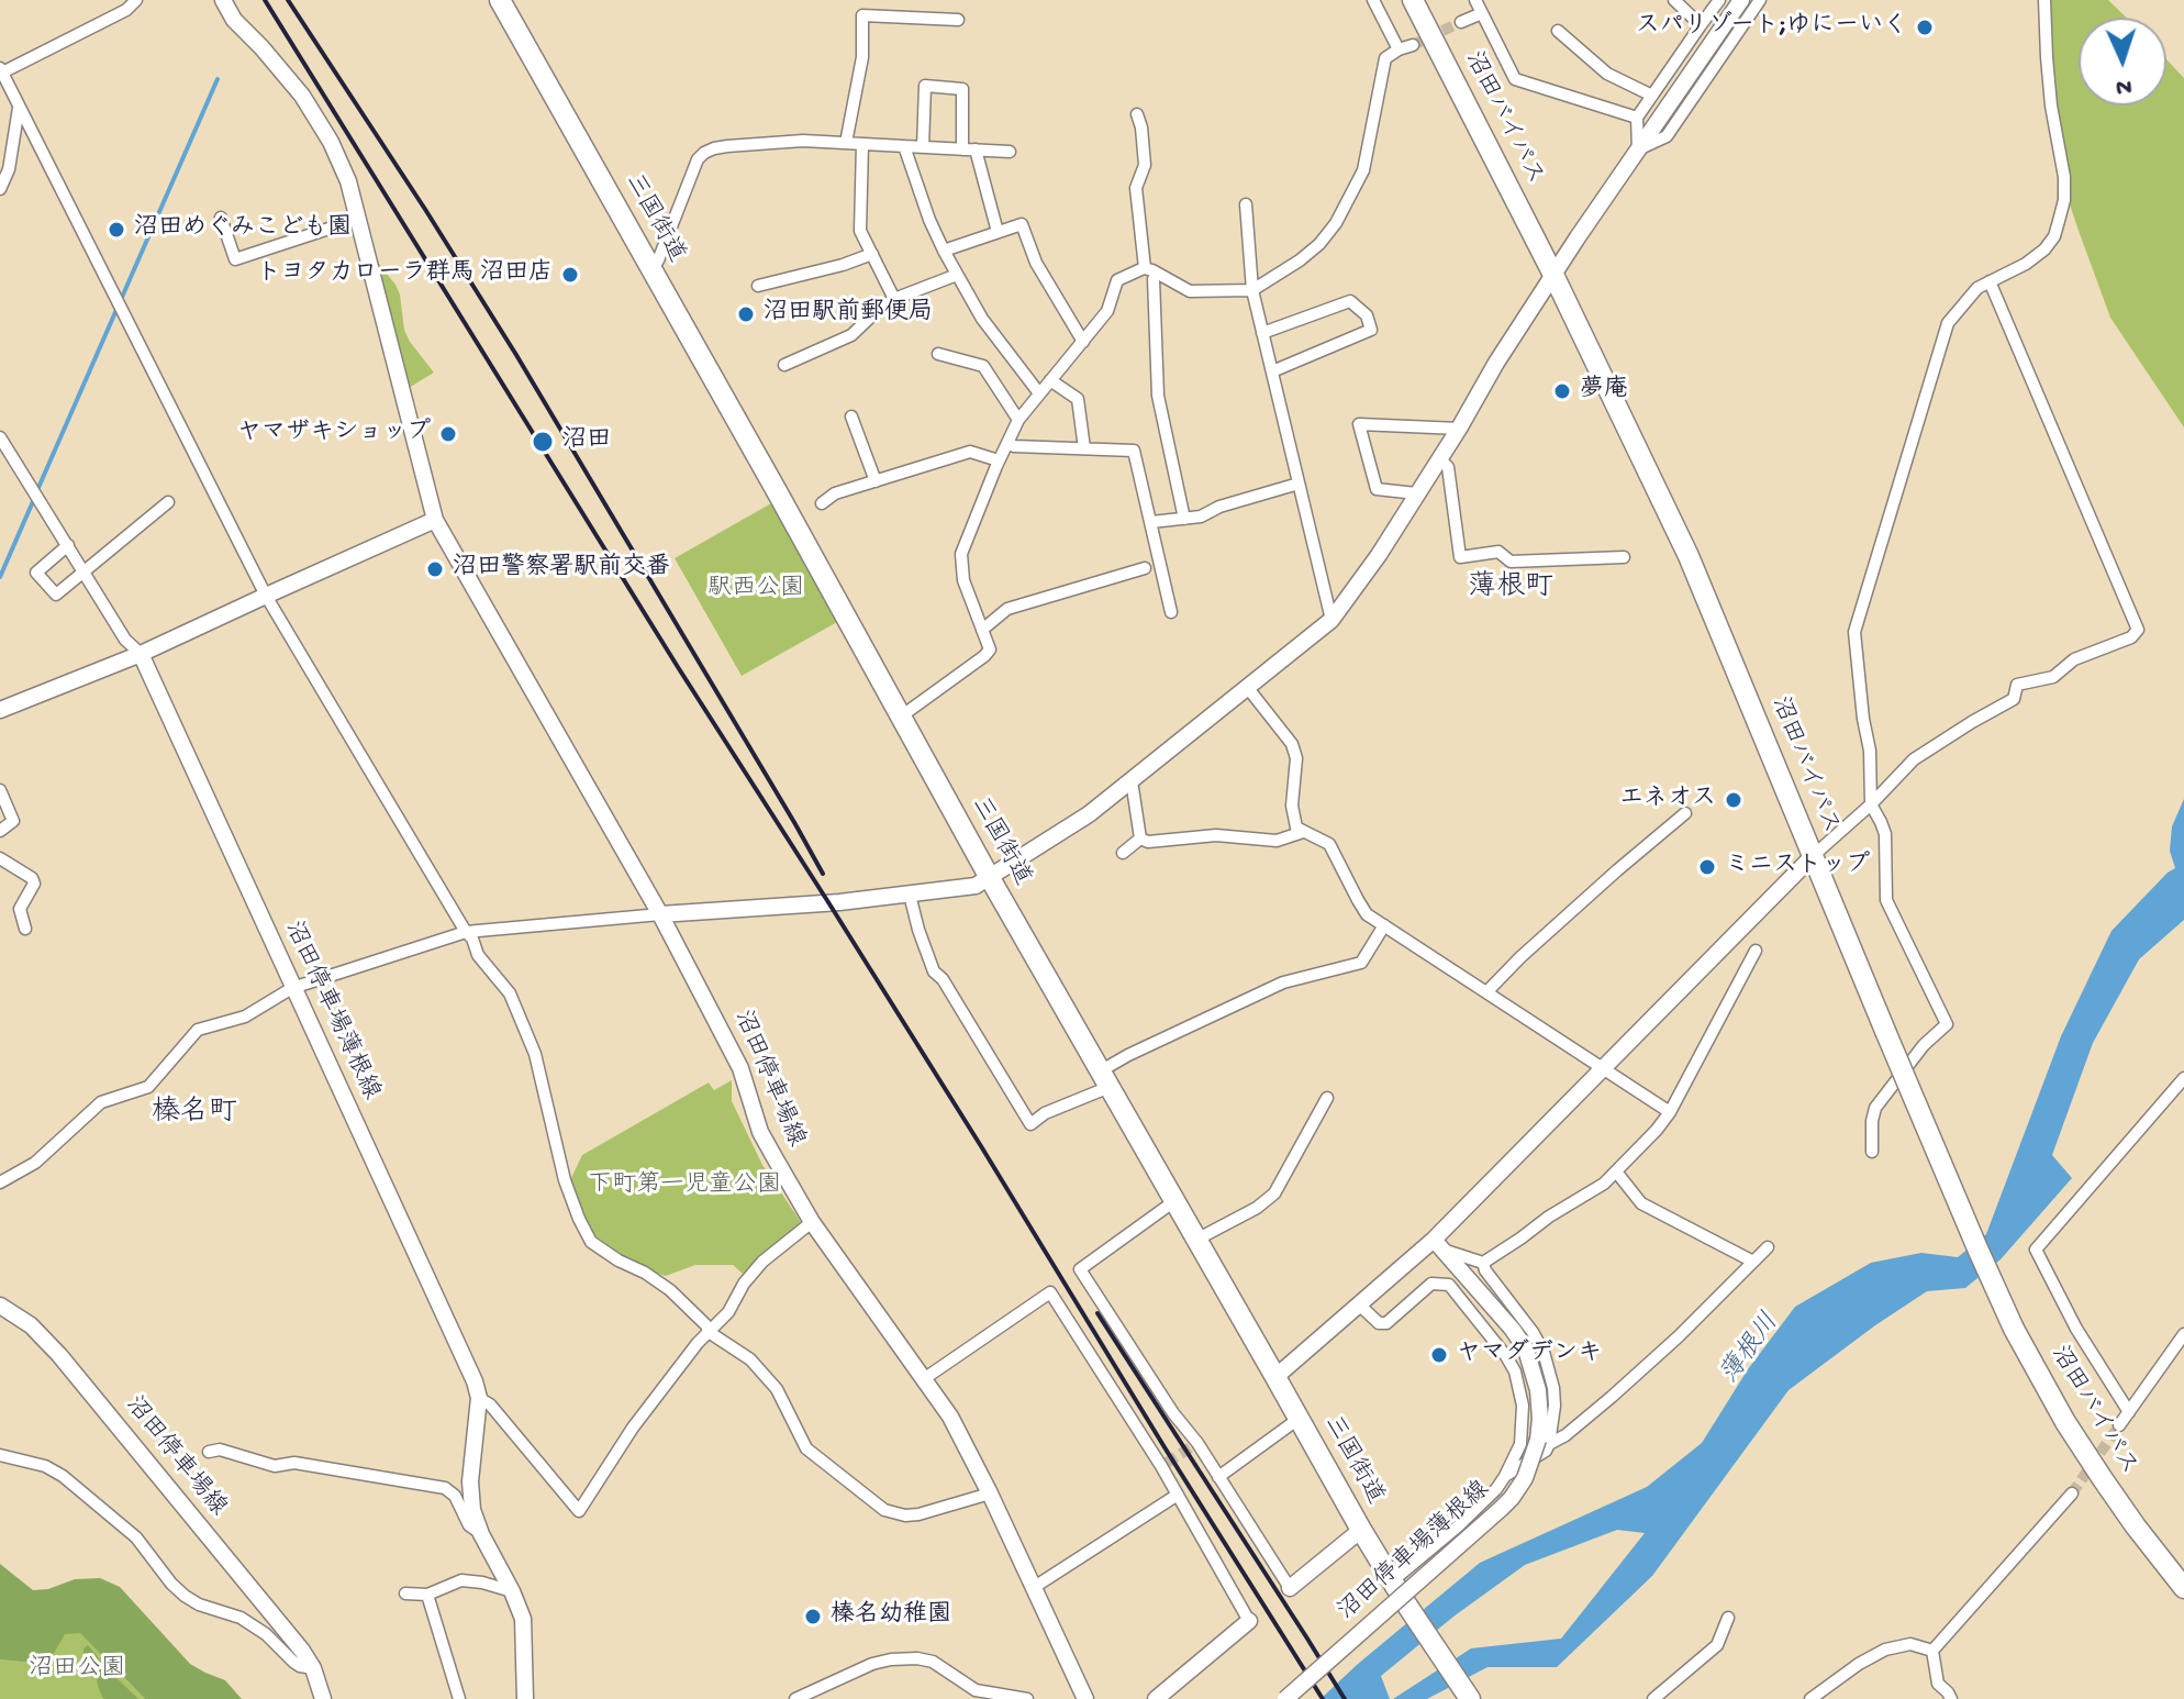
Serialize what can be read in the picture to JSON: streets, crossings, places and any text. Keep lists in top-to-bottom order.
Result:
{
  "streets": {
    "highway": ["沼田バイパス", "三国街道"],
    "main road": ["沼田停車場薄根線", "沼田停車場線"]
  },
  "districts": ["薄根町", "榛名町"],
  "water": ["薄根川"],
  "parks": ["駅西公園", "下町第一児童公園", "沼田公園"],
  "places": [
    "スパリゾート;ゆにーいく",
    "沼田めぐみこども園",
    "トヨタカローラ群馬 沼田店",
    "沼田駅前郵便局",
    "夢庵",
    "ヤマザキショップ",
    "沼田",
    "沼田警察署駅前交番",
    "エネオス",
    "ミニストップ",
    "ヤマダデンキ",
    "榛名幼稚園"
  ],
  "north": "bottom"
}
